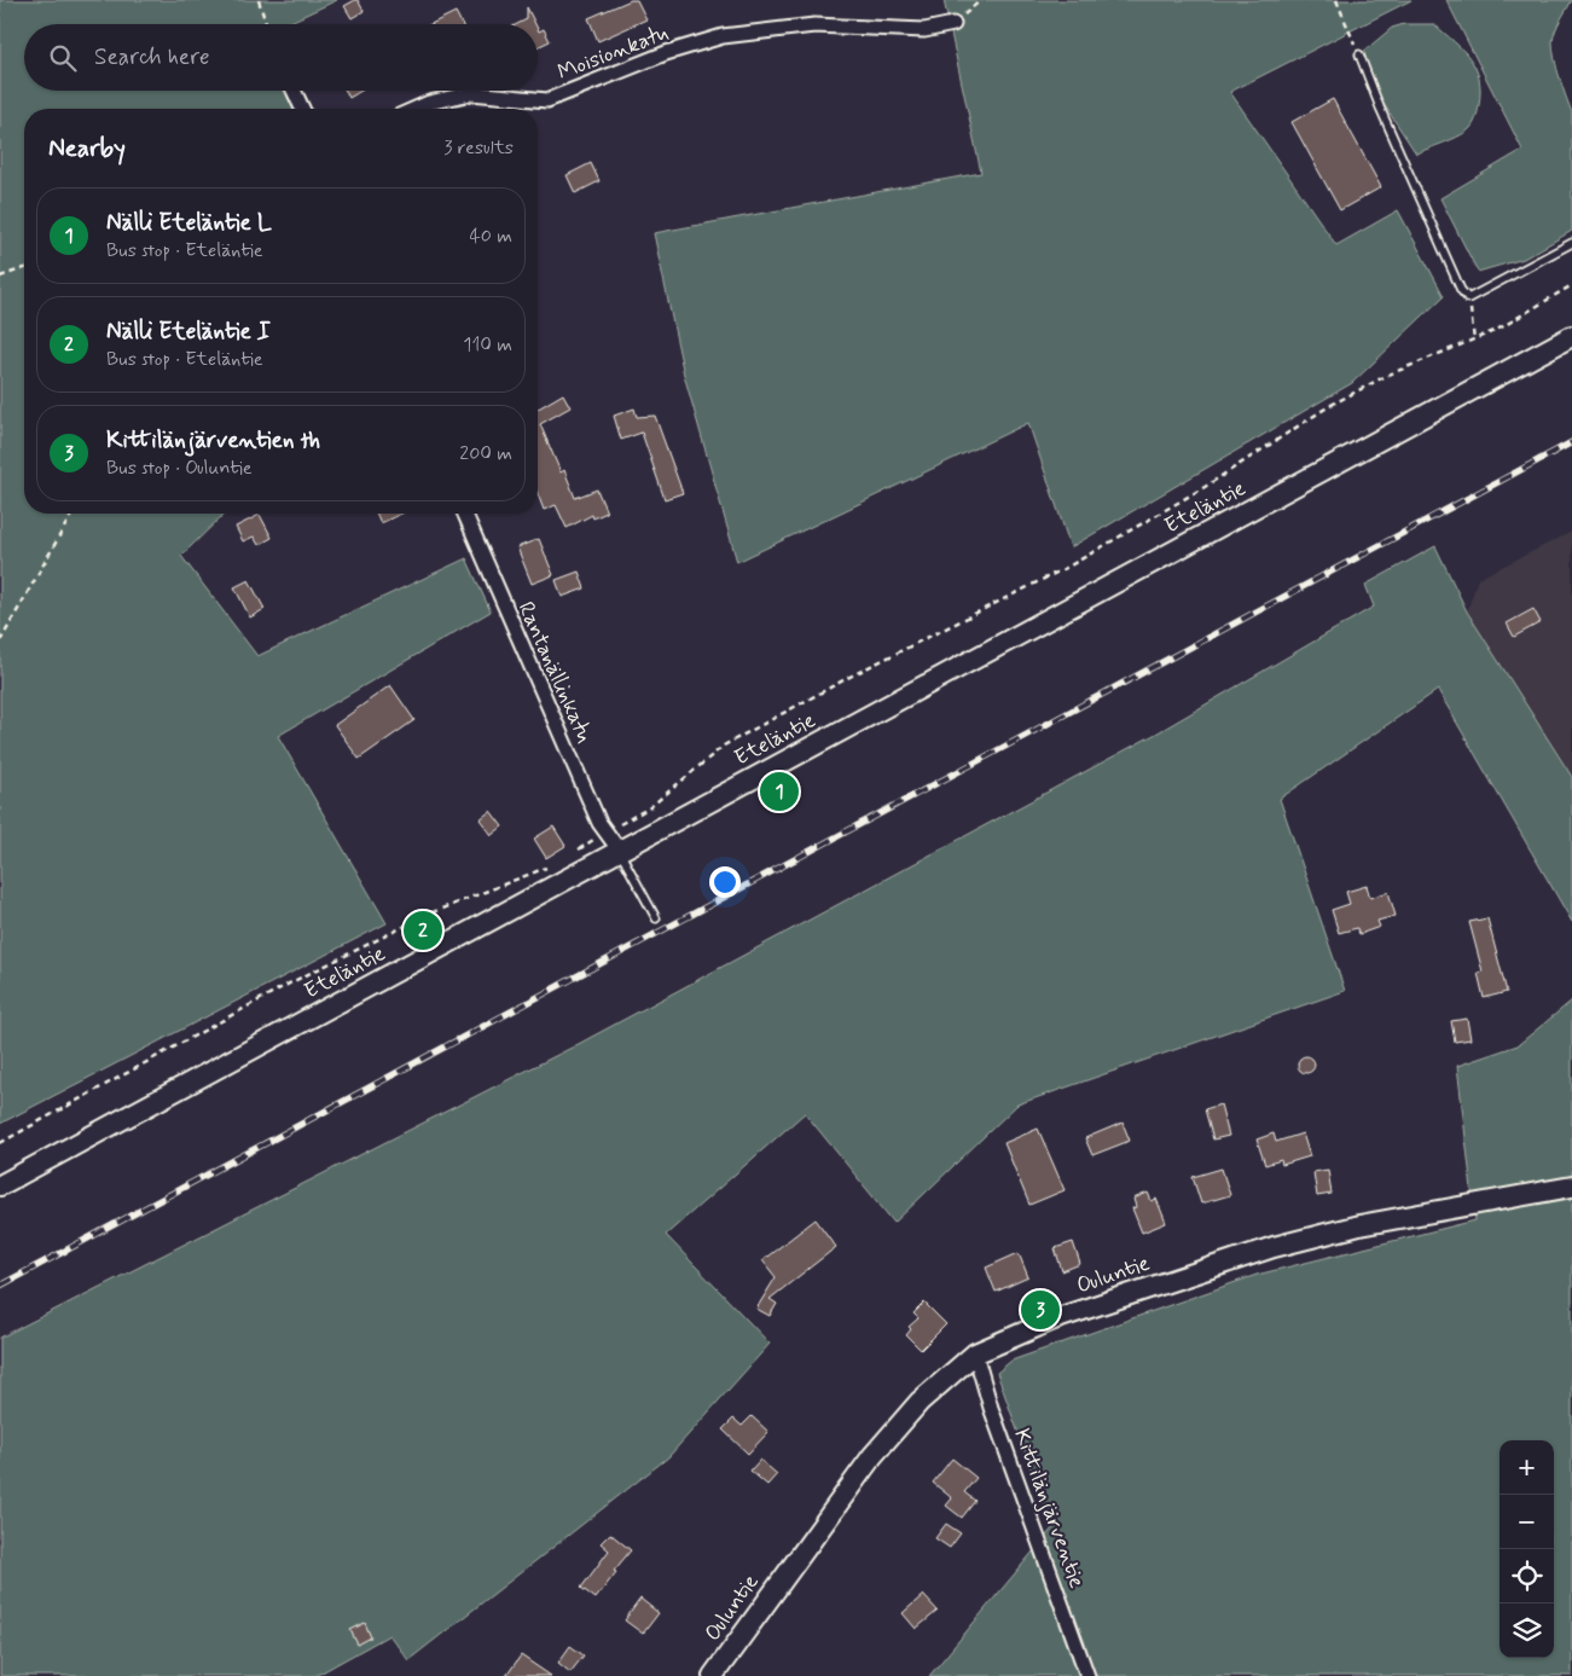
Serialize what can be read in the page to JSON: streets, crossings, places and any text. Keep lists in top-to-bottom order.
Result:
{
  "streets": {
    "main road": ["Eteläntie", "Ouluntie"],
    "street": ["Moisionkatu", "Rantanällinkatu", "Kittilänjärventie"]
  },
  "crossings": [
    ["Eteläntie", "Rantanällinkatu"],
    ["Ouluntie", "Kittilänjärventie"]
  ],
  "page": {
    "search": "Search here",
    "heading": ["Nearby", "3 results"],
    "list": [
      {
        "mark": "1",
        "name": "Nälli Eteläntie L",
        "note": "Bus stop · Eteläntie",
        "value": "40 m"
      },
      {
        "mark": "2",
        "name": "Nälli Eteläntie I",
        "note": "Bus stop · Eteläntie",
        "value": "110 m"
      },
      {
        "mark": "3",
        "name": "Kittilänjärventien th",
        "note": "Bus stop · Ouluntie",
        "value": "200 m"
      }
    ],
    "pins": ["1", "2", "3"],
    "map_buttons": ["+", "−"]
  }
}
